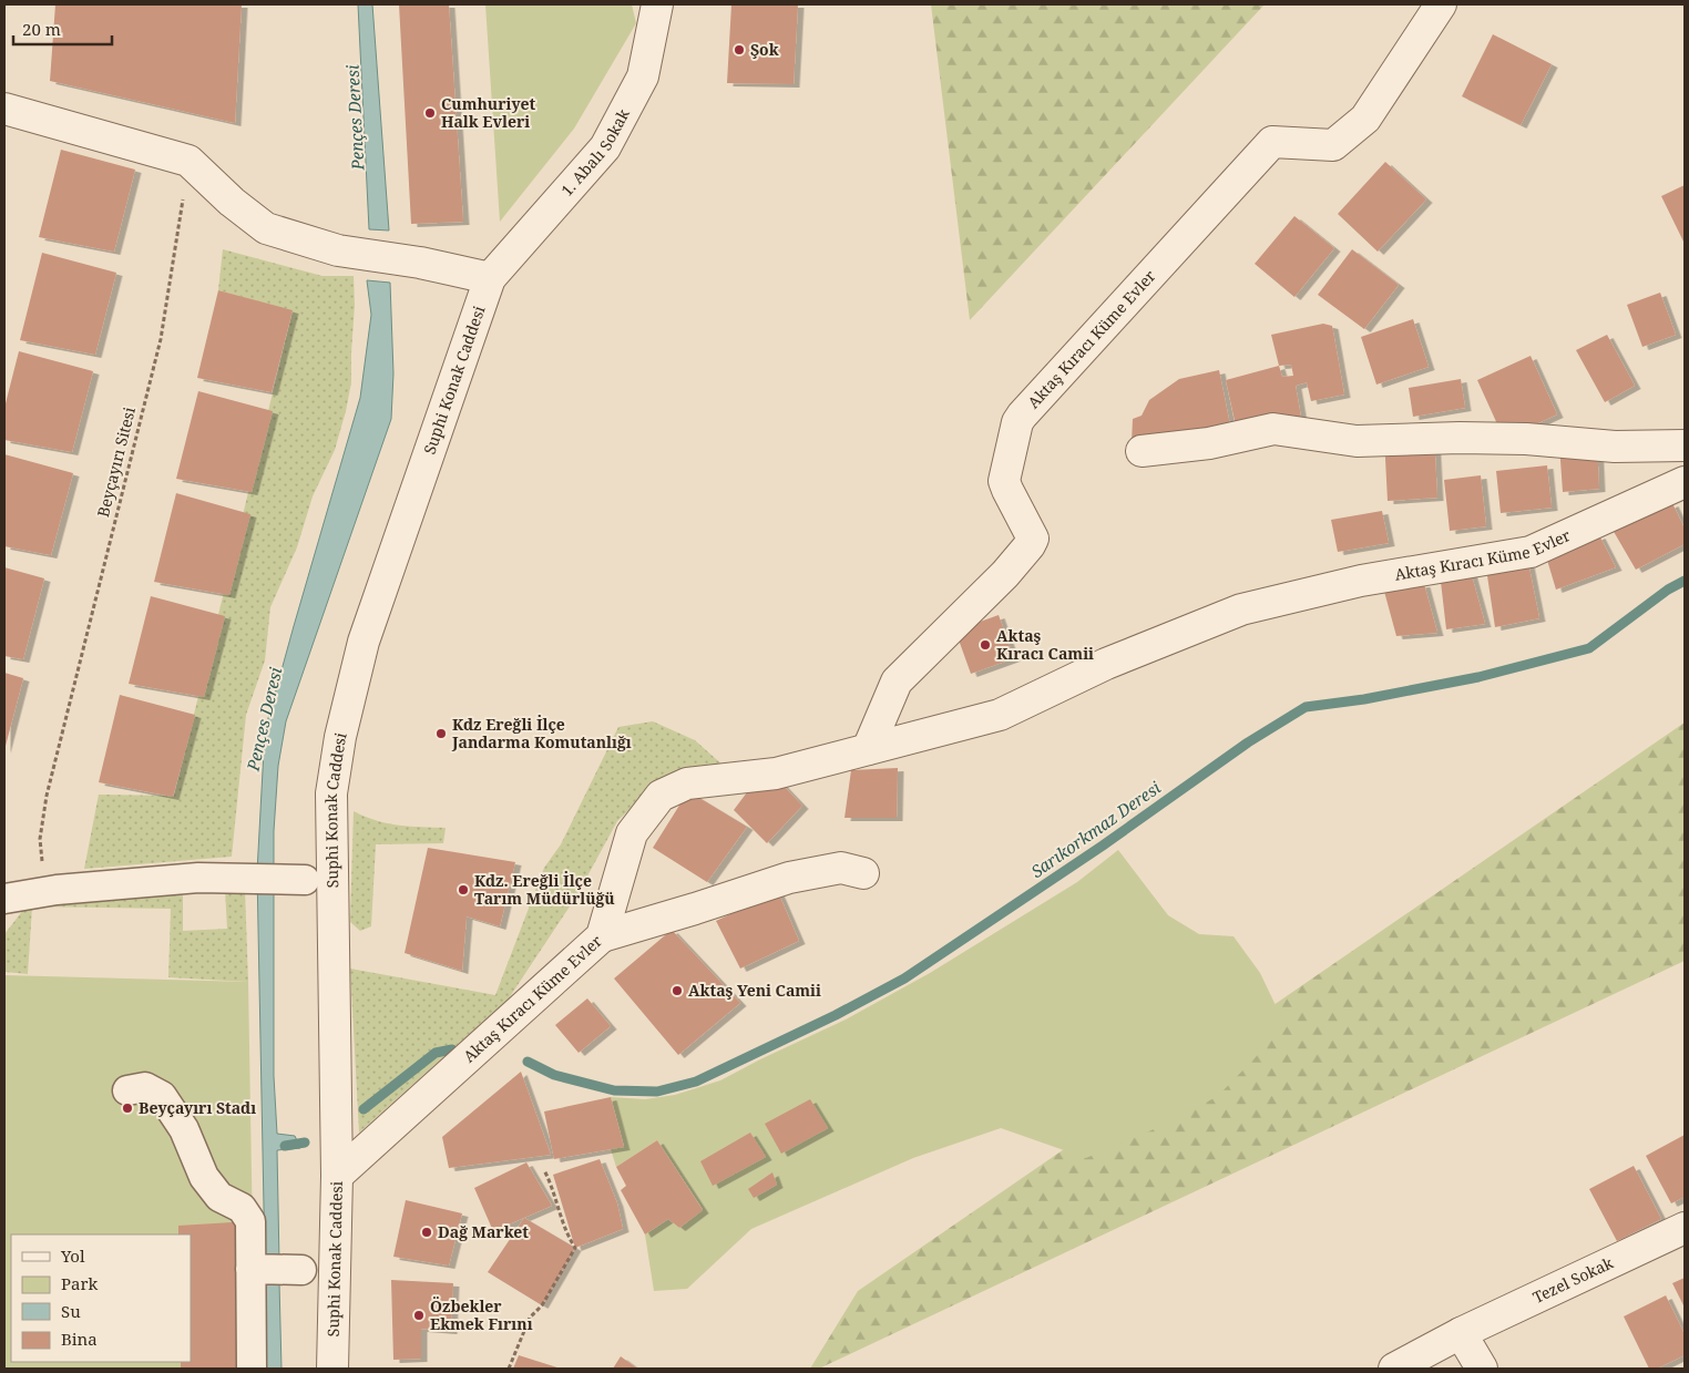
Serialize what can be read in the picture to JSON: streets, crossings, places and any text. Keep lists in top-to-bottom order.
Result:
{
  "streets": {
    "street": [
      "1. Abalı Sokak",
      "Aktaş Kıracı Küme Evler",
      "Suphi Konak Caddesi",
      "Tezel Sokak"
    ],
    "path": ["Beyçayırı Sitesi"]
  },
  "crossings": [
    ["1. Abalı Sokak", "Suphi Konak Caddesi"],
    ["Aktaş Kıracı Küme Evler", "Suphi Konak Caddesi"]
  ],
  "water": ["Pençes Deresi", "Sarıkorkmaz Deresi"],
  "places": [
    "Şok",
    "Cumhuriyet Halk Evleri",
    "Aktaş Kıracı Camii",
    "Kdz Ereğli İlçe Jandarma Komutanlığı",
    "Kdz. Ereğli İlçe Tarım Müdürlüğü",
    "Aktaş Yeni Camii",
    "Beyçayırı Stadı",
    "Dağ Market",
    "Özbekler Ekmek Fırını"
  ],
  "legend": [
    "Yol",
    "Park",
    "Su",
    "Bina"
  ],
  "scale_bar": "20 m"
}
